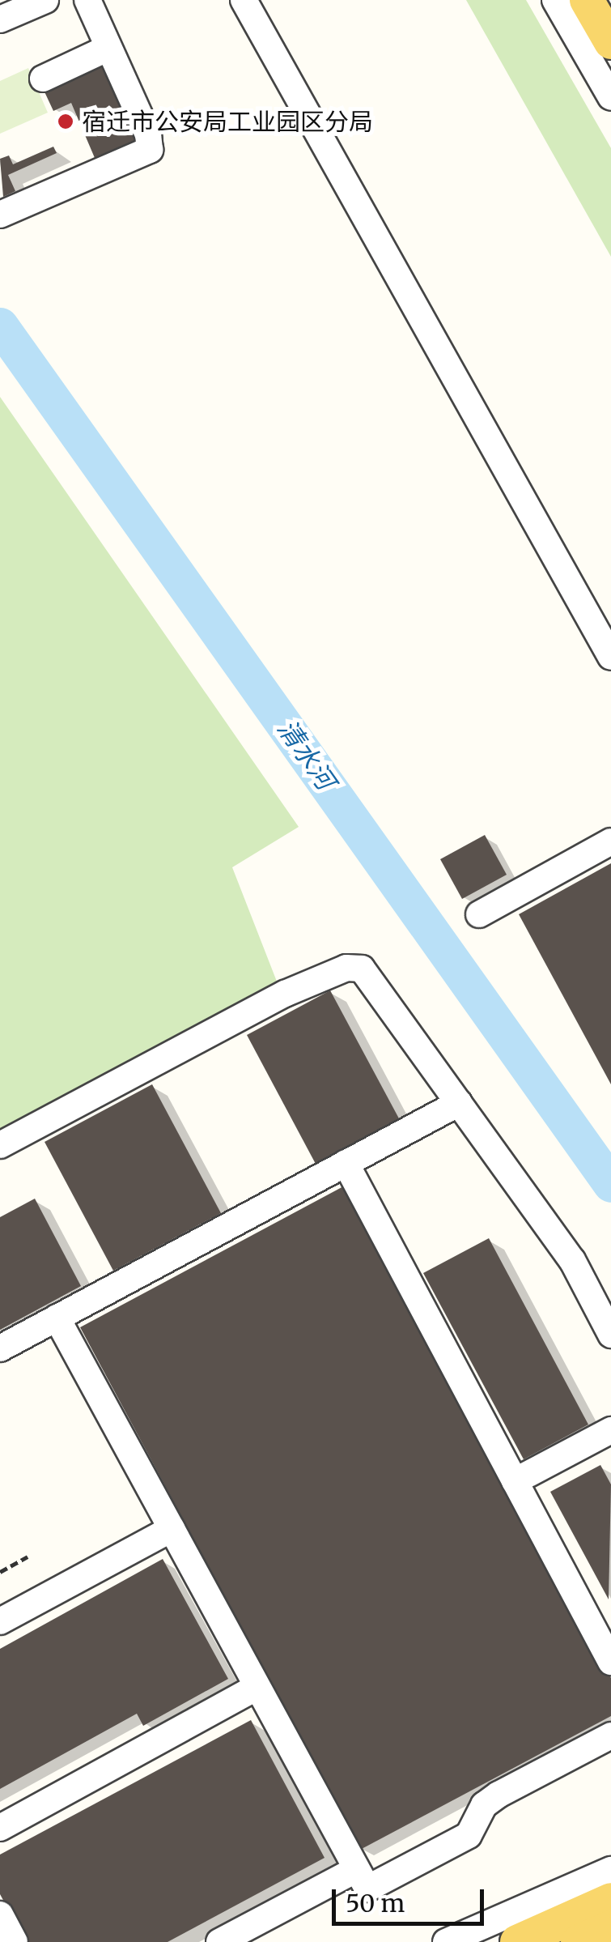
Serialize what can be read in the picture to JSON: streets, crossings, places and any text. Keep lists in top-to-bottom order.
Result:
{
  "water": ["清水河"],
  "places": ["宿迁市公安局工业园区分局"],
  "scale_bar": "50 m"
}
